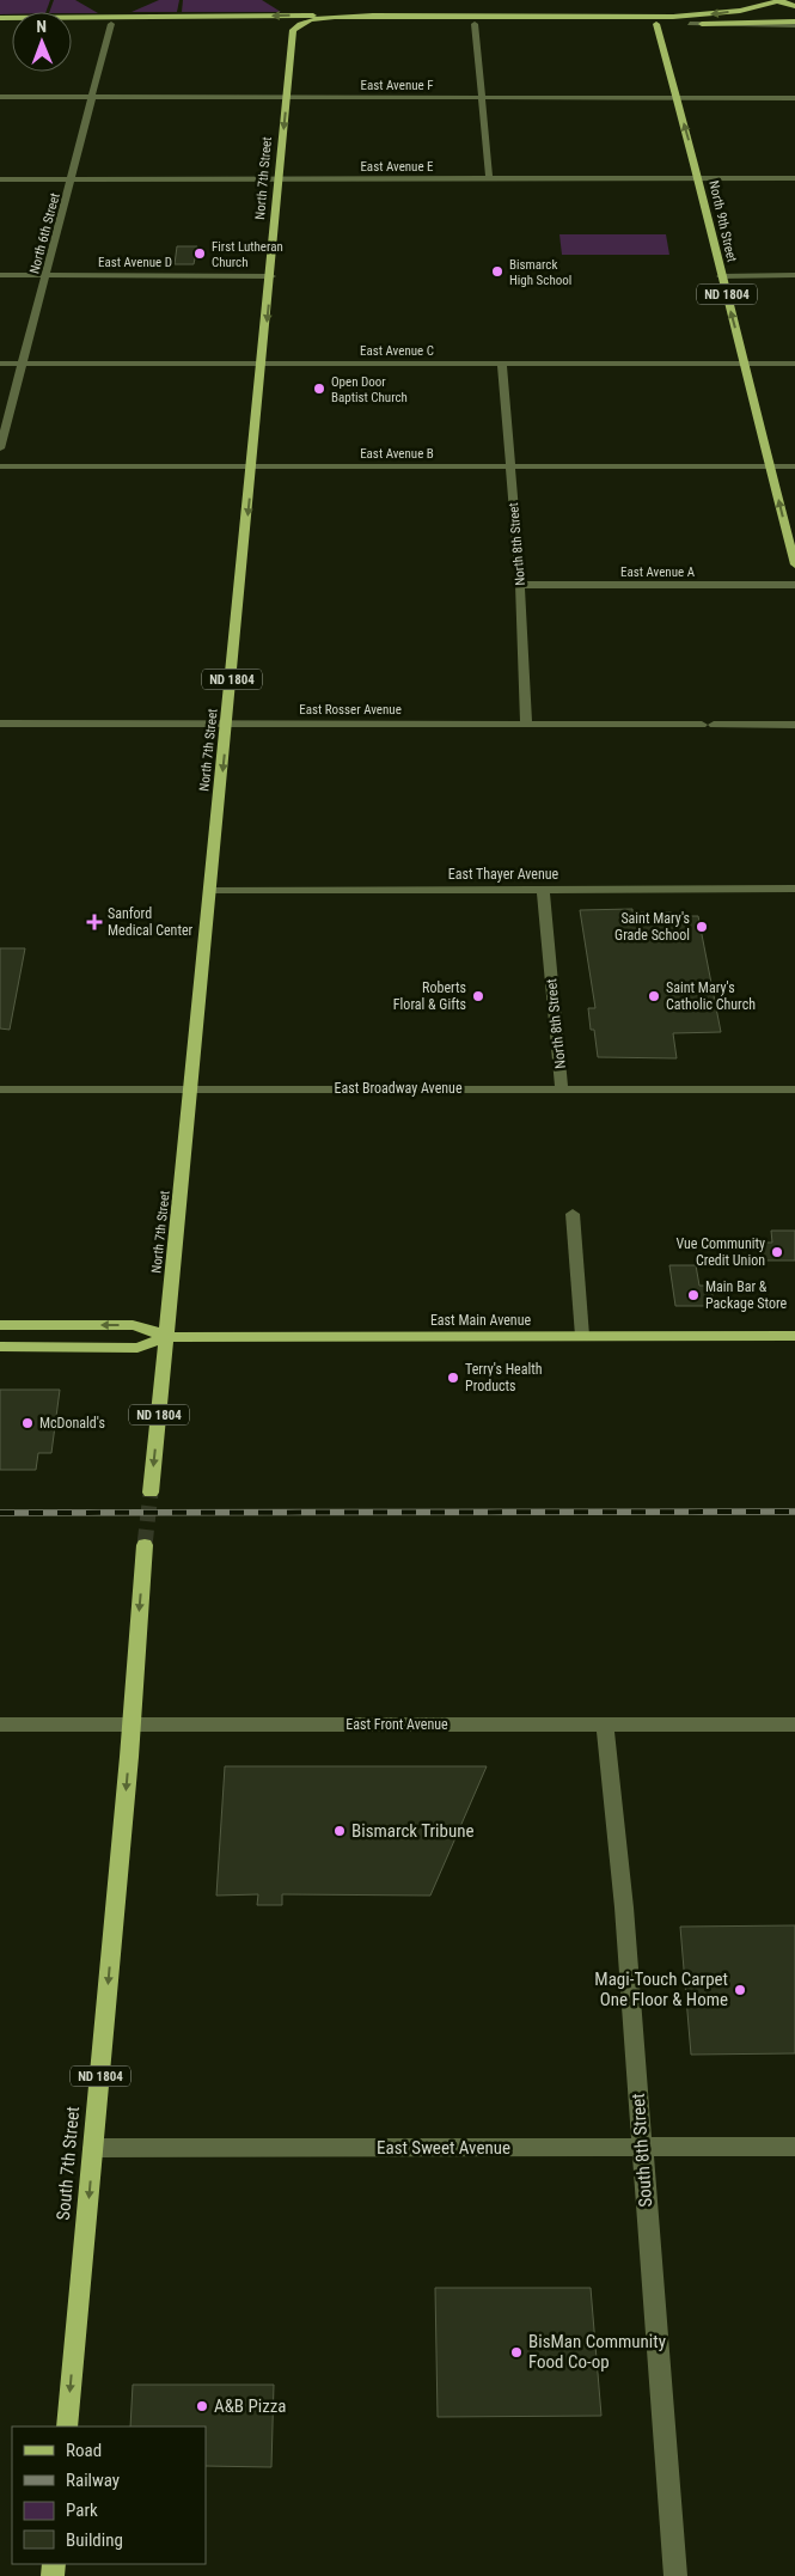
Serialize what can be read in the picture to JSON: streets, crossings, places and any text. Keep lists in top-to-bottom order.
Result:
{
  "streets": {
    "main road": [
      "North 7th Street",
      "North 9th Street",
      "ND 1804",
      "East Main Avenue",
      "South 7th Street"
    ],
    "street": [
      "East Avenue F",
      "East Avenue E",
      "North 6th Street",
      "East Avenue D",
      "East Avenue C",
      "East Avenue B",
      "North 8th Street",
      "East Avenue A",
      "East Rosser Avenue",
      "East Thayer Avenue",
      "East Broadway Avenue",
      "East Front Avenue",
      "East Sweet Avenue",
      "South 8th Street"
    ]
  },
  "crossings": [
    ["East Avenue F", "North 7th Street"],
    ["East Avenue F", "North 9th Street"],
    ["East Avenue F", "North 6th Street"],
    ["East Avenue E", "North 7th Street"],
    ["East Avenue E", "North 9th Street"],
    ["East Avenue E", "North 6th Street"],
    ["North 7th Street", "East Avenue D"],
    ["North 7th Street", "East Avenue C"],
    ["North 7th Street", "East Avenue B"],
    ["North 7th Street", "East Rosser Avenue"],
    ["North 7th Street", "East Thayer Avenue"],
    ["North 7th Street", "East Broadway Avenue"],
    ["North 7th Street", "East Main Avenue"],
    ["North 9th Street", "East Avenue C"],
    ["North 9th Street", "East Avenue B"],
    ["North 6th Street", "East Avenue D"],
    ["North 6th Street", "East Avenue C"],
    ["ND 1804", "East Front Avenue"],
    ["ND 1804", "South 7th Street"],
    ["East Avenue C", "North 8th Street"],
    ["East Avenue B", "North 8th Street"],
    ["North 8th Street", "East Avenue A"],
    ["North 8th Street", "East Rosser Avenue"],
    ["North 8th Street", "East Thayer Avenue"],
    ["North 8th Street", "East Broadway Avenue"],
    ["East Front Avenue", "South 8th Street"],
    ["East Front Avenue", "South 7th Street"],
    ["East Sweet Avenue", "South 8th Street"],
    ["East Sweet Avenue", "South 7th Street"]
  ],
  "one_way": ["North 7th Street", "North 9th Street", "South 7th Street"],
  "places": {
    "other": [
      "First Lutheran Church",
      "Bismarck High School",
      "Open Door Baptist Church",
      "Saint Mary's Grade School",
      "Roberts Floral & Gifts",
      "Saint Mary's Catholic Church",
      "Vue Community Credit Union",
      "Main Bar & Package Store",
      "Terry's Health Products",
      "McDonald's",
      "Bismarck Tribune",
      "Magi-Touch Carpet One Floor & Home",
      "BisMan Community Food Co-op",
      "A&B Pizza"
    ],
    "health": ["Sanford Medical Center"]
  },
  "legend": [
    "Road",
    "Railway",
    "Park",
    "Building"
  ],
  "north": "top"
}
